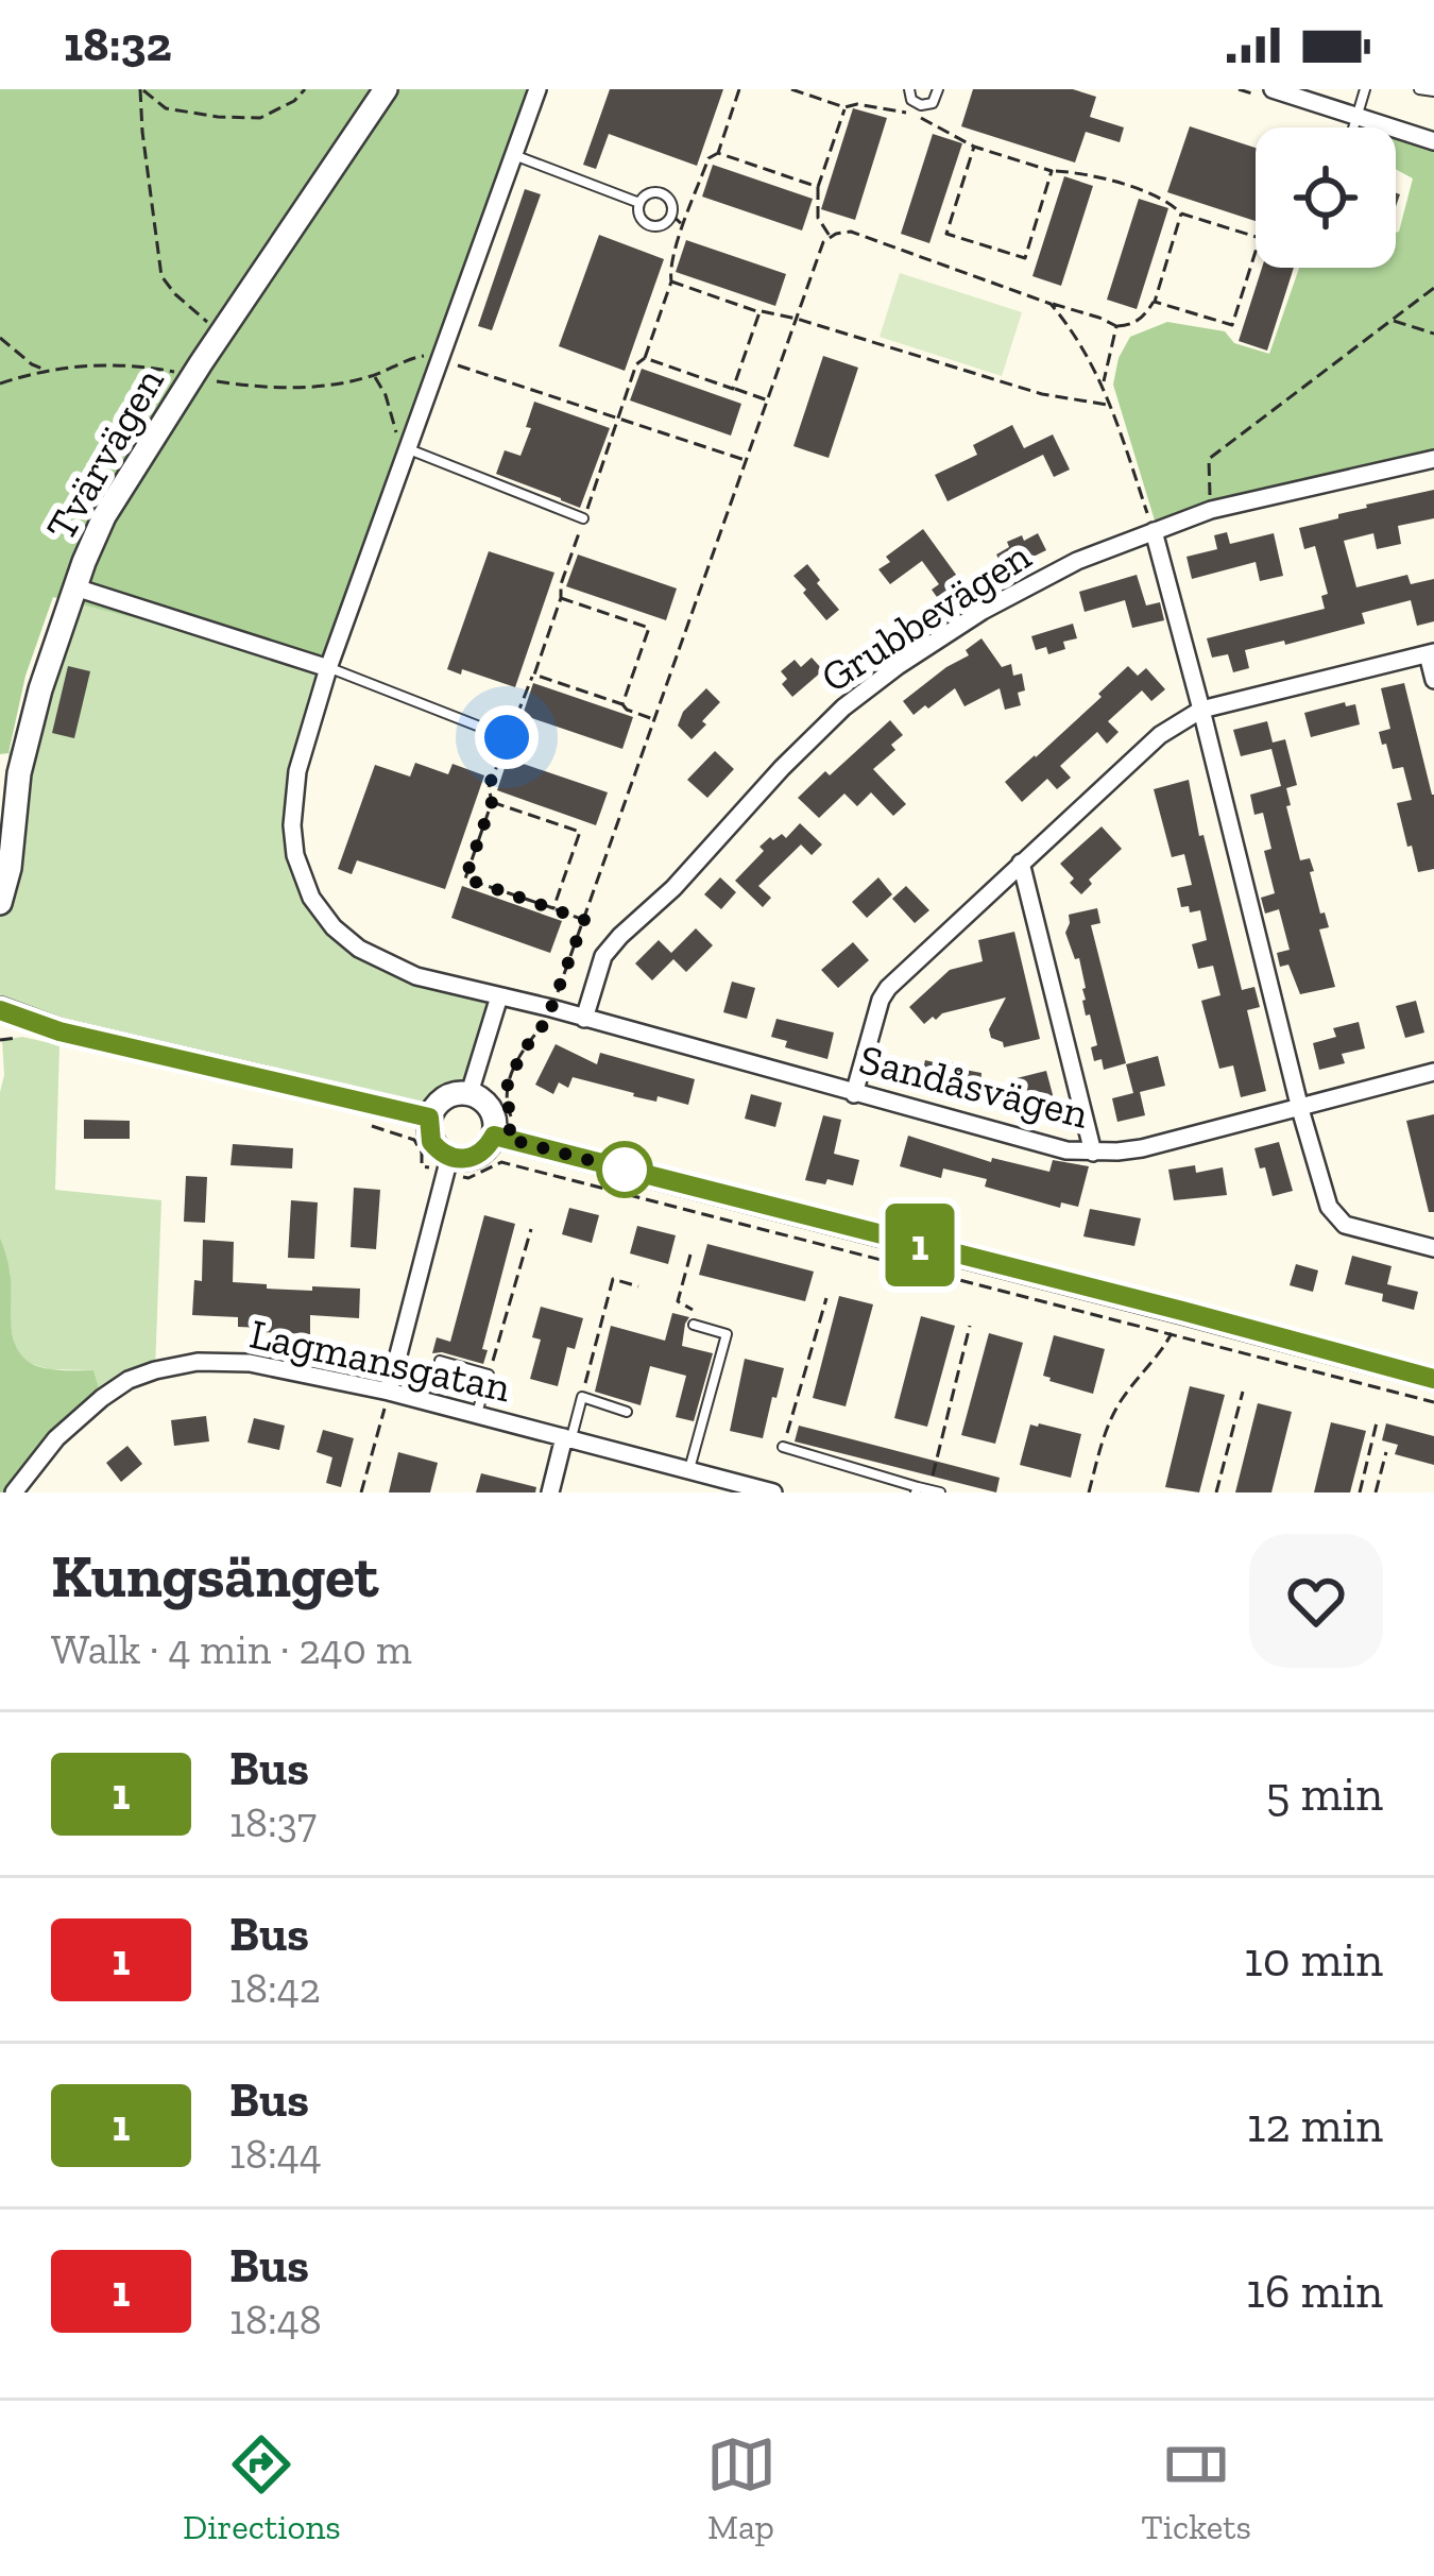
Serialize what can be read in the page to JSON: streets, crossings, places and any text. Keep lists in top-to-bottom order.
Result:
{
  "streets": {
    "street": [
      "Tvärvägen",
      "Grubbevägen",
      "Sandåsvägen",
      "Lagmansgatan"
    ]
  },
  "crossings": [
    ["Grubbevägen", "Sandåsvägen"]
  ],
  "lines": ["bus line 1"],
  "page": {
    "status": "18:32",
    "on_map": "1",
    "heading": ["Kungsänget", "Walk · 4 min · 240 m"],
    "list": [
      {
        "mark": "1",
        "name": "Bus",
        "note": "18:37",
        "value": "5 min"
      },
      {
        "mark": "1",
        "name": "Bus",
        "note": "18:42",
        "value": "10 min"
      },
      {
        "mark": "1",
        "name": "Bus",
        "note": "18:44",
        "value": "12 min"
      },
      {
        "mark": "1",
        "name": "Bus",
        "note": "18:48",
        "value": "16 min"
      }
    ],
    "tabs": ["Directions", "Map", "Tickets"]
  }
}
